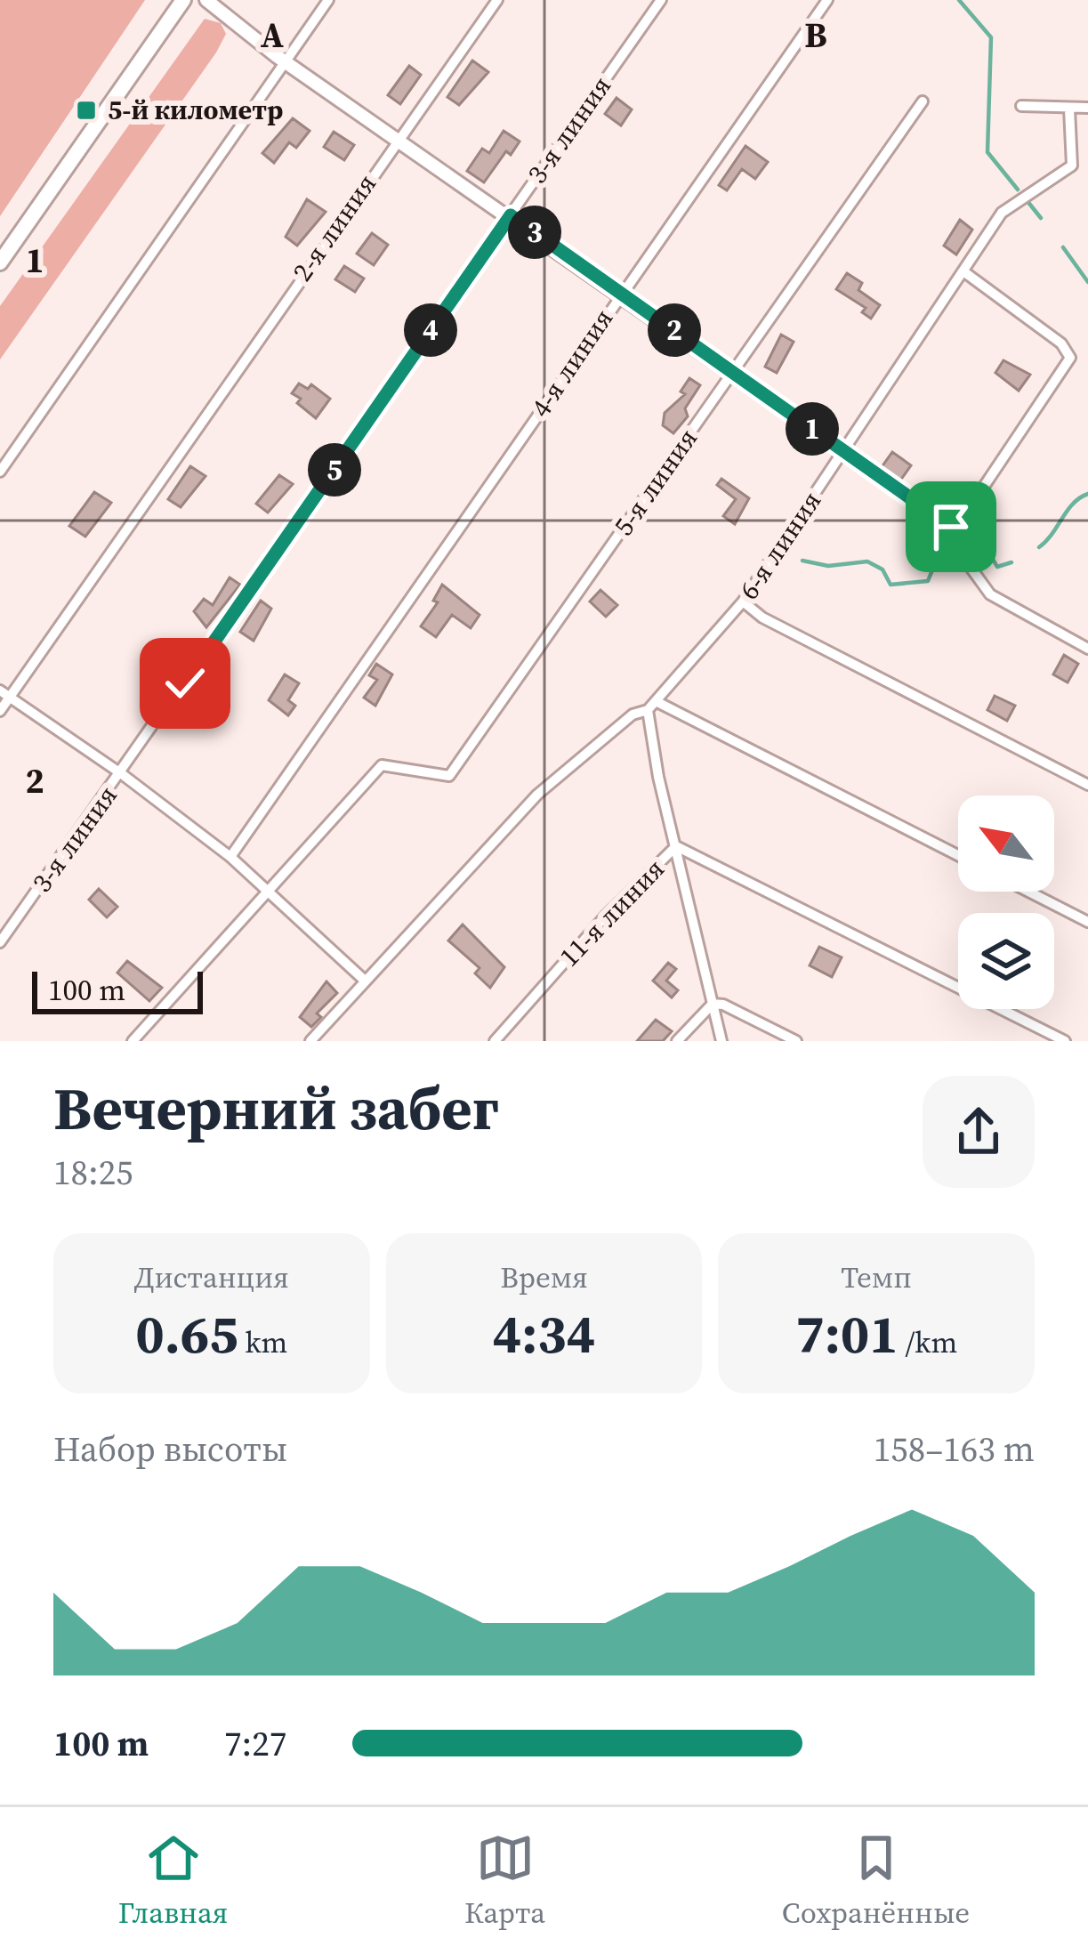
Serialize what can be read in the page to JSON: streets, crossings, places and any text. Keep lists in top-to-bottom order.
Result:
{
  "streets": {
    "street": [
      "3-я линия",
      "2-я линия",
      "4-я линия",
      "5-я линия",
      "6-я линия",
      "11-я линия"
    ]
  },
  "places": {
    "transit": ["5-й километр"]
  },
  "scale_bar": "100 m",
  "north": "top left",
  "page": {
    "pins": [
      "3",
      "2",
      "4",
      "1",
      "5"
    ],
    "scale": "100 m",
    "heading": ["Вечерний забег", "18:25"],
    "stats": [
      ["Дистанция", "0.65 km"],
      ["Время", "4:34"],
      ["Темп", "7:01 /km"]
    ],
    "chart": ["Набор высоты", "158–163 m"],
    "list": [
      {
        "name": "100 m",
        "note": "7:27"
      }
    ],
    "tabs": ["Главная", "Карта", "Сохранённые"]
  },
  "grid": {
    "columns": ["A", "B"],
    "rows": ["1", "2"]
  }
}
